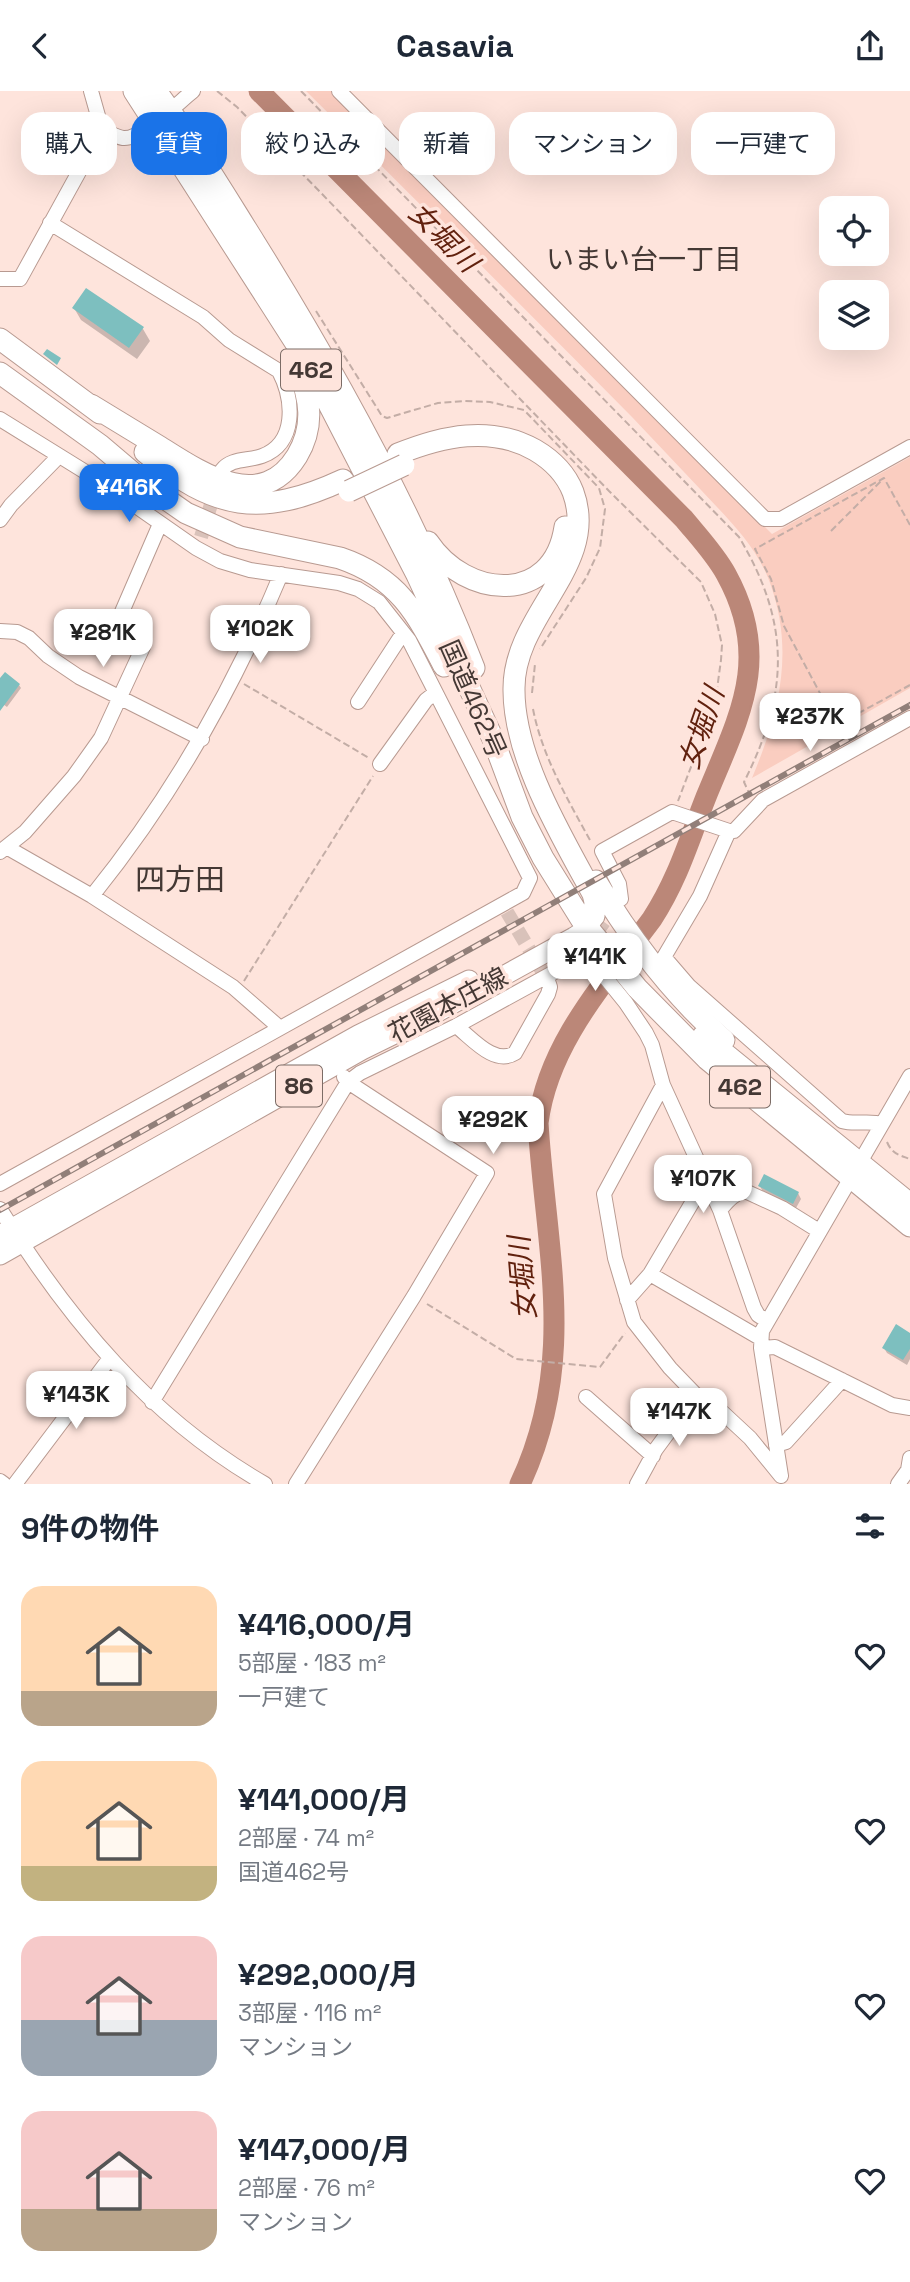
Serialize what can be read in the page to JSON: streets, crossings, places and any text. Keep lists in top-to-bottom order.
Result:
{
  "streets": {
    "highway": ["462", "国道462号"],
    "main road": ["花園本庄線", "86"]
  },
  "crossings": [
    ["国道462号", "花園本庄線"]
  ],
  "districts": ["いまい台一丁目", "四方田"],
  "water": ["女堀川"],
  "page": {
    "header": "Casavia",
    "chip": [
      "購入",
      "賃貸",
      "絞り込み",
      "新着",
      "マンション",
      "一戸建て"
    ],
    "price": [
      "¥416K",
      "¥102K",
      "¥281K",
      "¥237K",
      "¥141K",
      "¥292K",
      "¥107K",
      "¥143K",
      "¥147K"
    ],
    "heading": "9件の物件",
    "list": [
      {
        "name": "¥416,000/月",
        "note": "5部屋 · 183 m² · 一戸建て"
      },
      {
        "name": "¥141,000/月",
        "note": "2部屋 · 74 m² · 国道462号"
      },
      {
        "name": "¥292,000/月",
        "note": "3部屋 · 116 m² · マンション"
      },
      {
        "name": "¥147,000/月",
        "note": "2部屋 · 76 m² · マンション"
      }
    ]
  }
}
